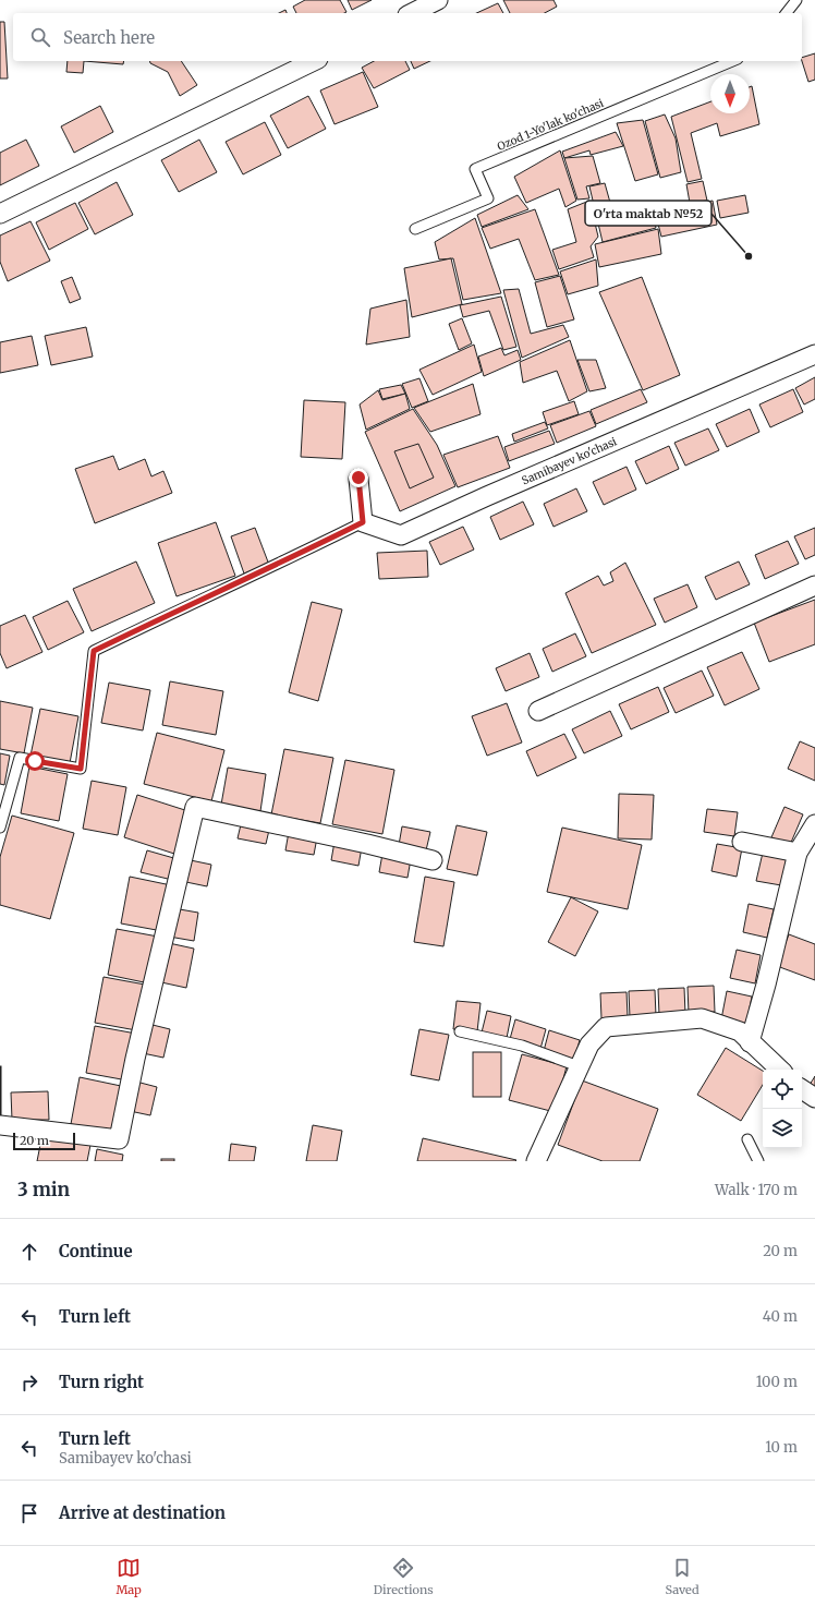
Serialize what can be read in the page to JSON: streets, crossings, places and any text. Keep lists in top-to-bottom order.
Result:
{
  "streets": {
    "street": ["Samibayev ko'chasi"],
    "lane": ["Ozod 1-Yo'lak ko'chasi"]
  },
  "places": ["O'rta maktab №52"],
  "scale_bar": "20 m",
  "north": "bottom",
  "page": {
    "search": "Search here",
    "scale": "20 m",
    "heading": ["3 min", "Walk · 170 m"],
    "list": [
      ["Continue", "20 m"],
      ["Turn left", "40 m"],
      ["Turn right", "100 m"],
      ["Turn left", "Samibayev ko'chasi", "10 m"],
      "Arrive at destination"
    ],
    "nav": ["Map", "Directions", "Saved"]
  }
}
